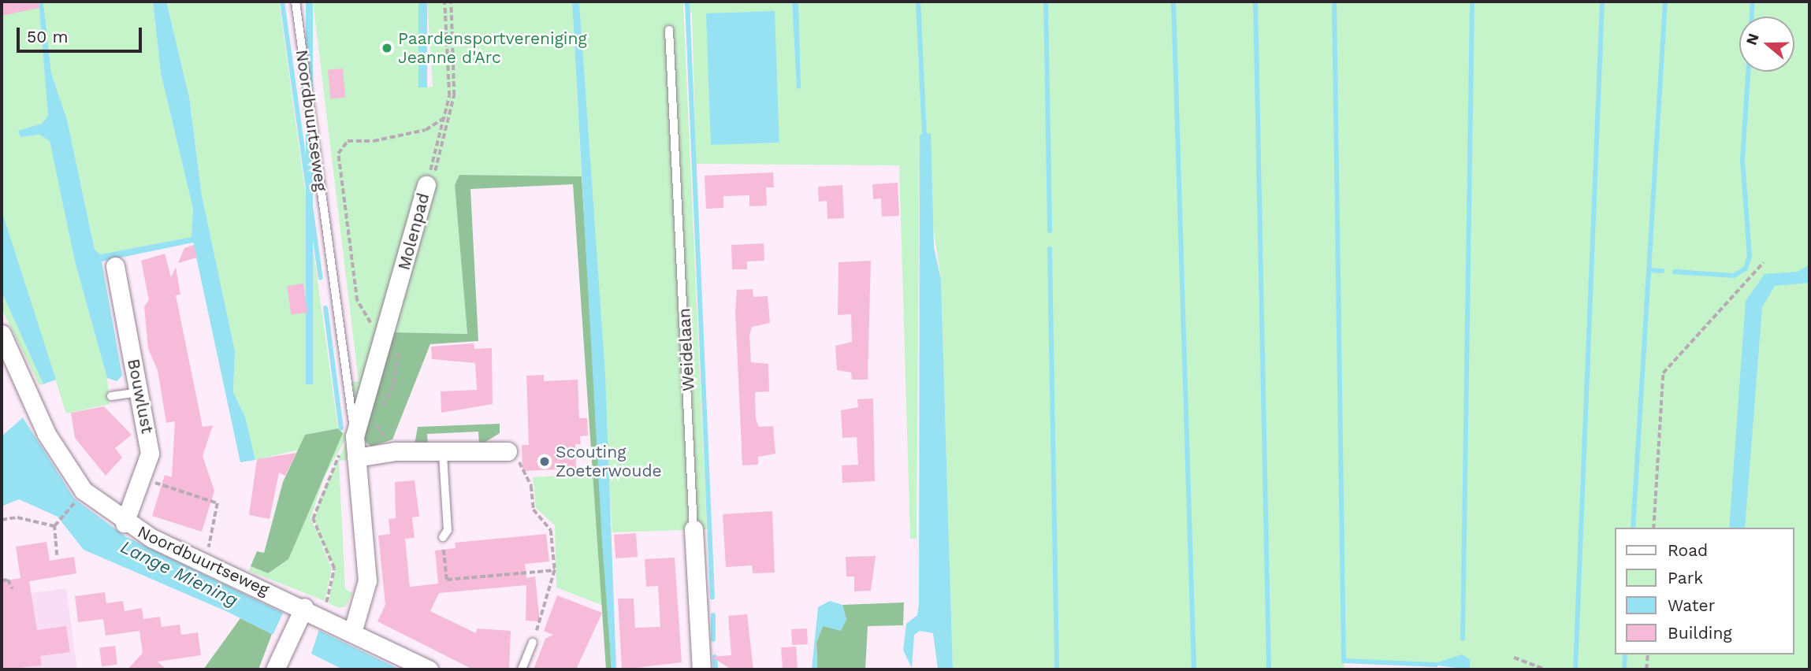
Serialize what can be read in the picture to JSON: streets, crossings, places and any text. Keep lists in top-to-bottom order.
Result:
{
  "streets": {
    "street": [
      "Noordbuurtseweg",
      "Molenpad",
      "Weidelaan",
      "Bouwlust"
    ]
  },
  "crossings": [
    ["Noordbuurtseweg", "Molenpad"],
    ["Noordbuurtseweg", "Bouwlust"]
  ],
  "water": ["Lange Miening"],
  "places": ["Paardensportvereniging Jeanne d'Arc", "Scouting Zoeterwoude"],
  "legend": [
    "Road",
    "Park",
    "Water",
    "Building"
  ],
  "scale_bar": "50 m",
  "north": "left"
}
